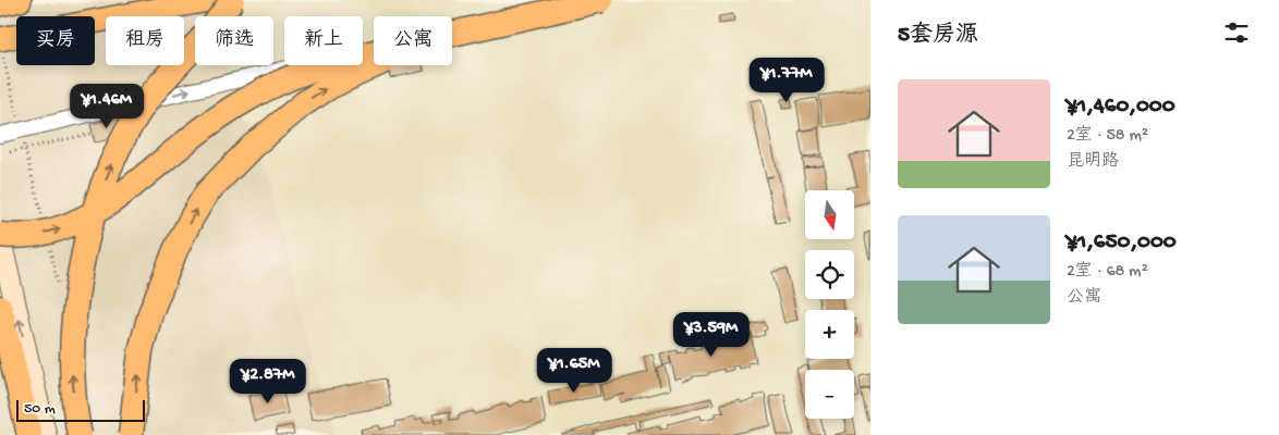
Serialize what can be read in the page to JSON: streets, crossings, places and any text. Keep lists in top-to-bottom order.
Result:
{
  "scale_bar": "50 m",
  "north": "bottom",
  "page": {
    "heading": "5套房源",
    "chip": [
      "买房",
      "租房",
      "筛选",
      "新上",
      "公寓"
    ],
    "price": [
      "¥1.77M",
      "¥1.46M",
      "¥3.59M",
      "¥1.65M",
      "¥2.87M"
    ],
    "list": [
      {
        "name": "¥1,460,000",
        "note": "2室 · 58 m² · 昆明路"
      },
      {
        "name": "¥1,650,000",
        "note": "2室 · 68 m² · 公寓"
      }
    ],
    "map_buttons": ["+", "−"],
    "scale": "50 m"
  }
}
